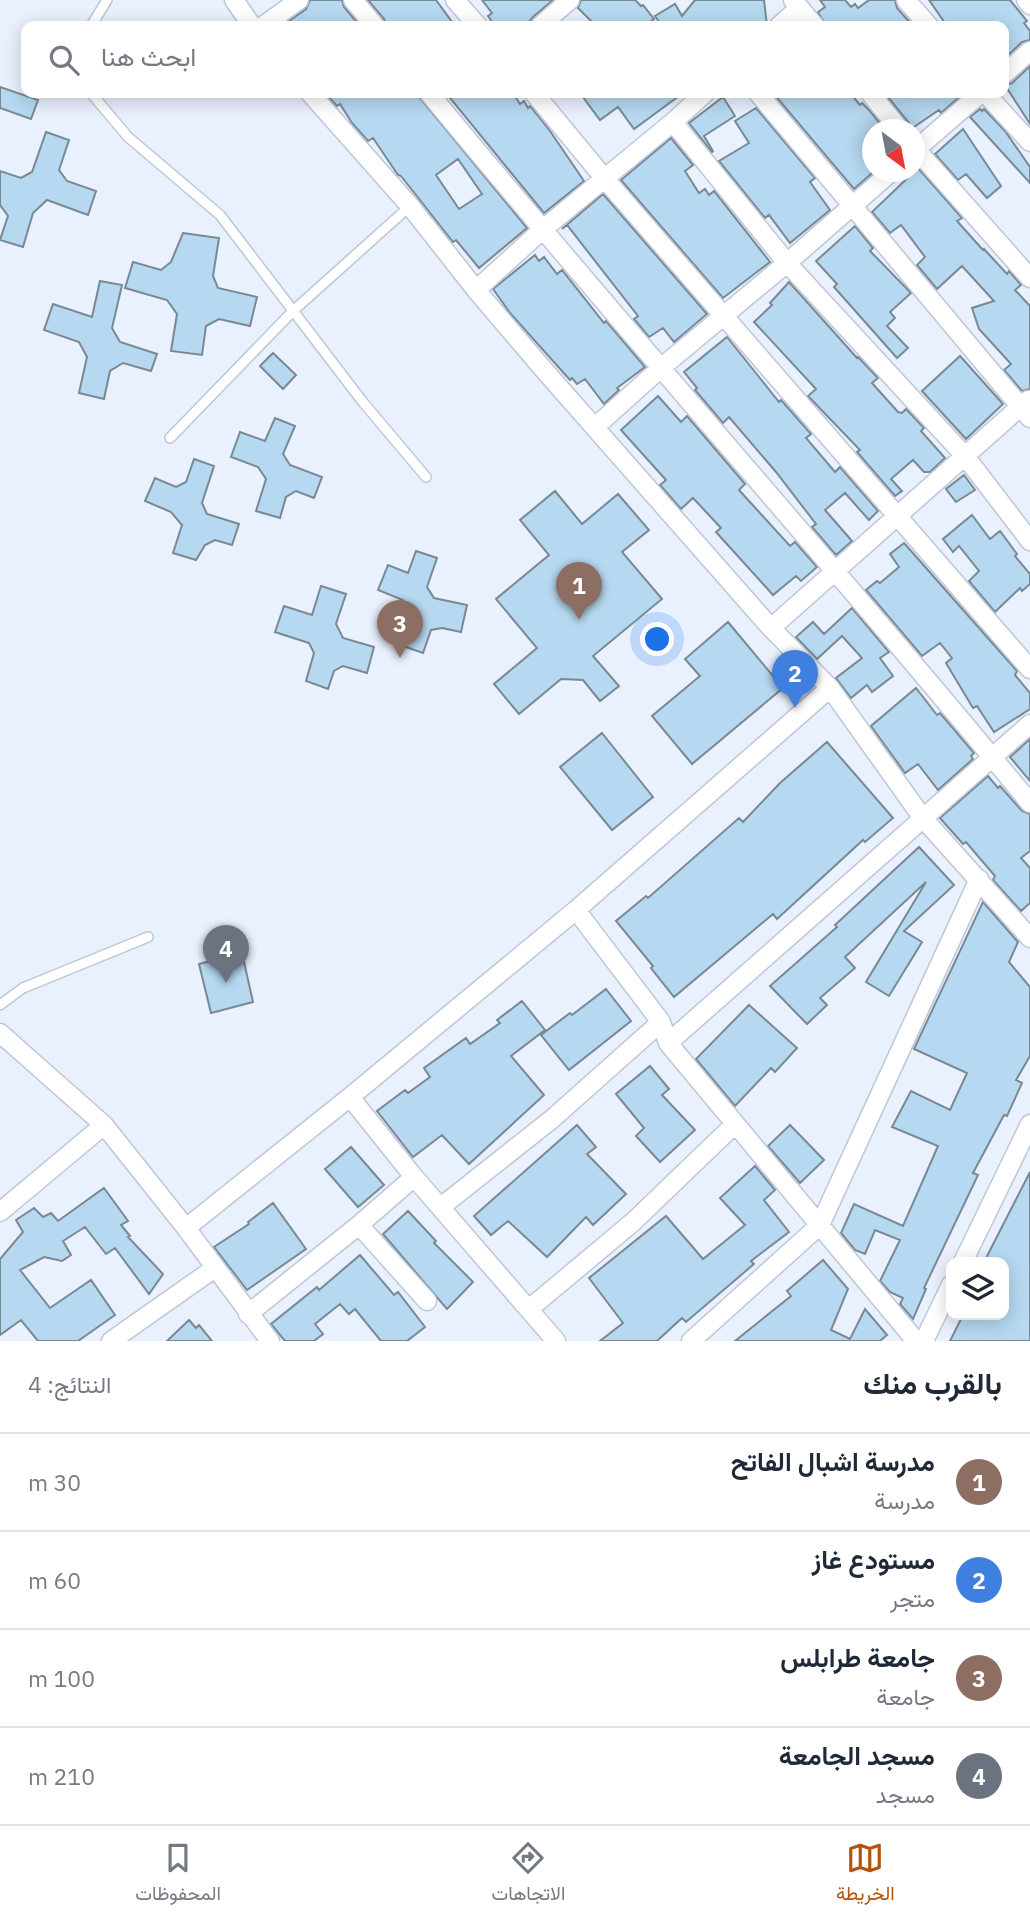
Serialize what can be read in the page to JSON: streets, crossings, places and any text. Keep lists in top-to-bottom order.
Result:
{
  "north": "bottom right",
  "page": {
    "search": "ابحث هنا",
    "pins": [
      "1",
      "3",
      "2",
      "4"
    ],
    "heading": ["بالقرب منك", "النتائج: 4"],
    "list": [
      {
        "mark": "1",
        "name": "مدرسة اشبال الفاتح",
        "note": "مدرسة",
        "value": "30 m"
      },
      {
        "mark": "2",
        "name": "مستودع غاز",
        "note": "متجر",
        "value": "60 m"
      },
      {
        "mark": "3",
        "name": "جامعة طرابلس",
        "note": "جامعة",
        "value": "100 m"
      },
      {
        "mark": "4",
        "name": "مسجد الجامعة",
        "note": "مسجد",
        "value": "210 m"
      }
    ],
    "nav": ["الخريطة", "الاتجاهات", "المحفوظات"]
  }
}
